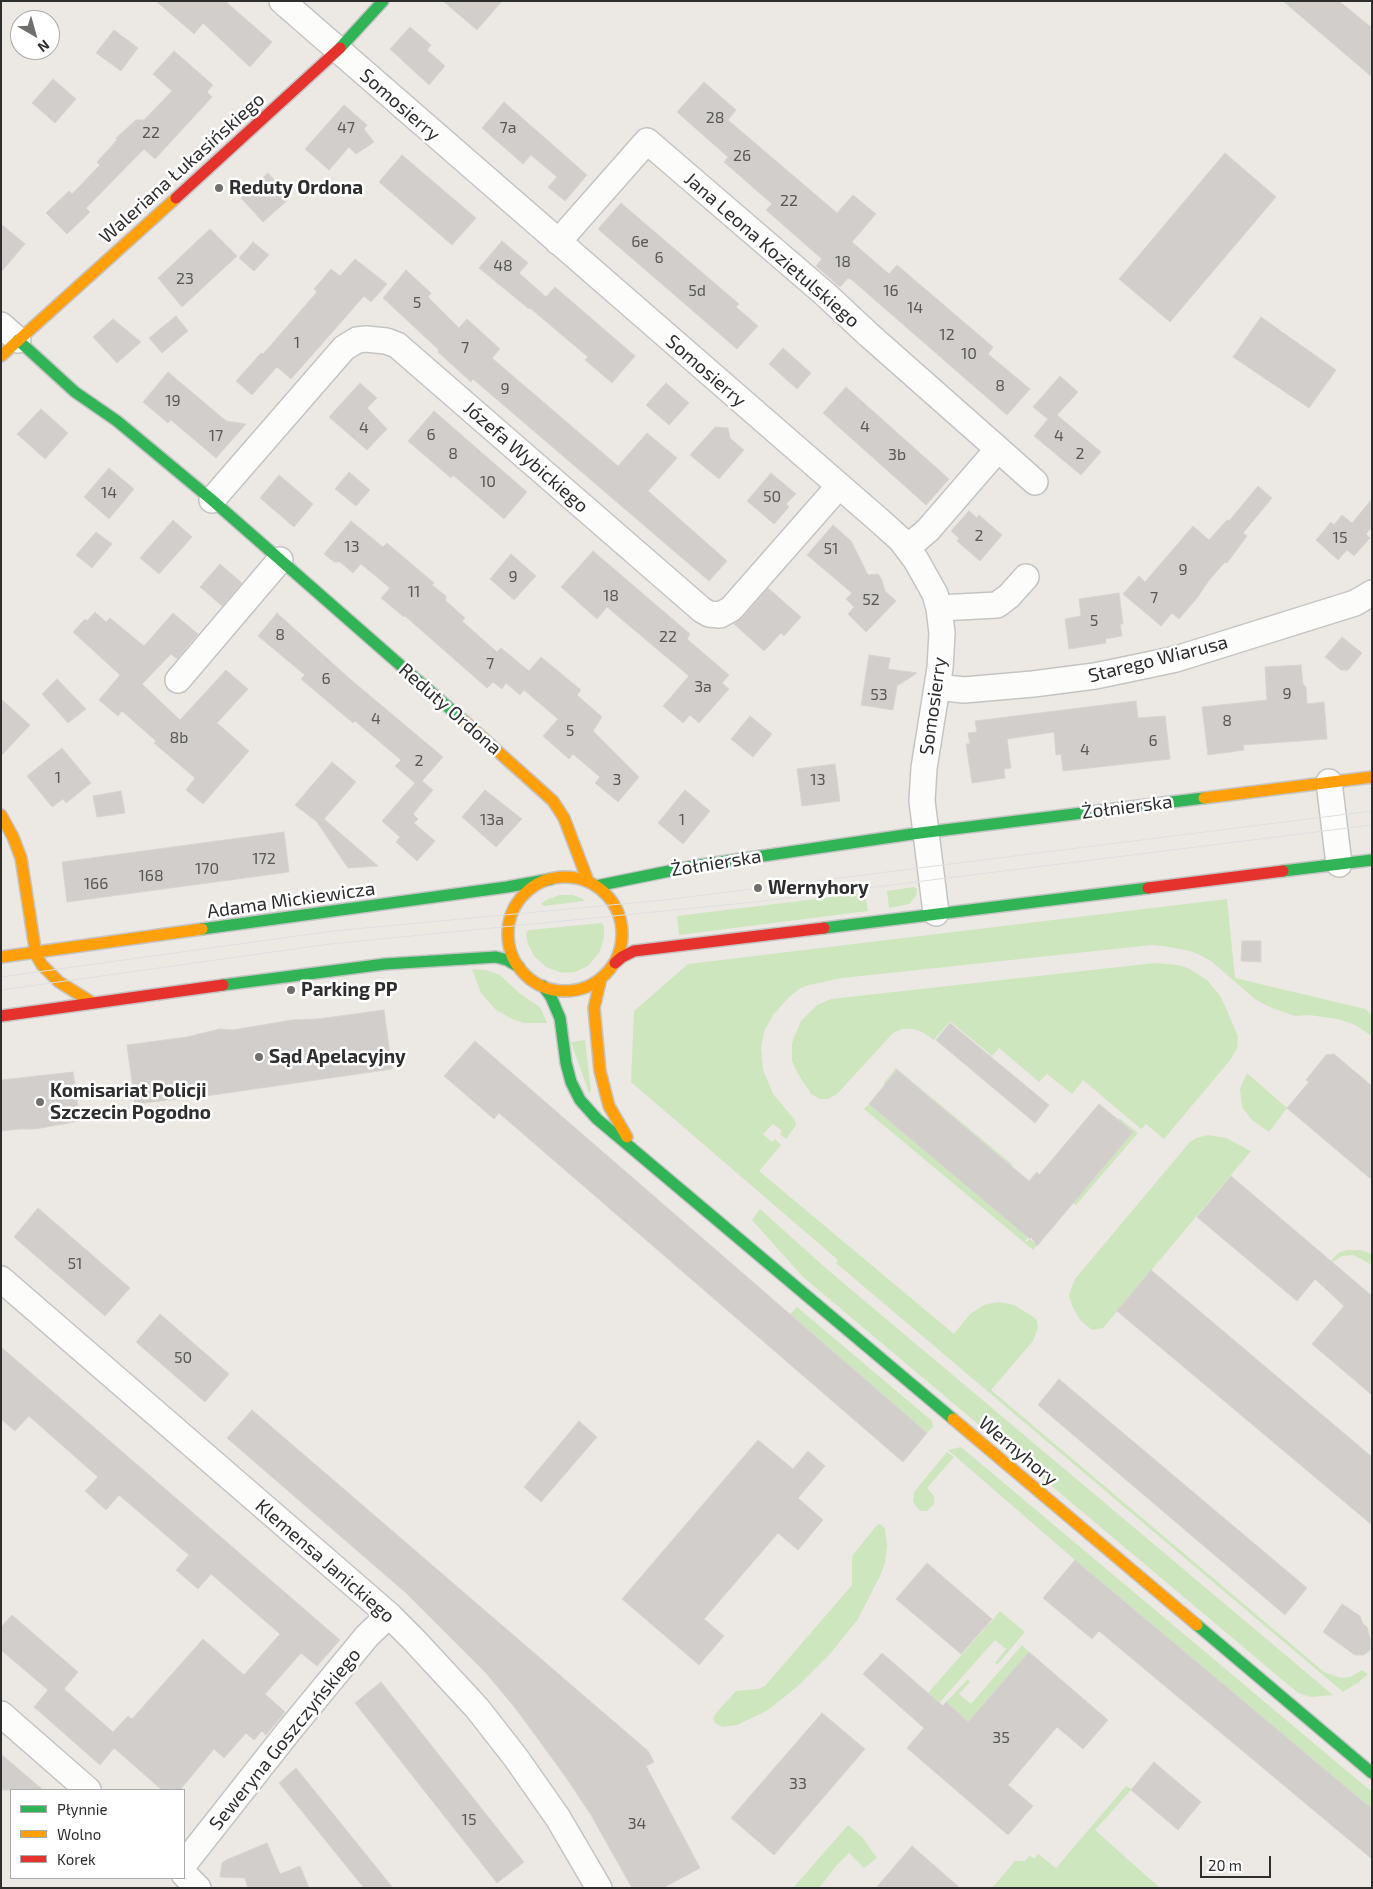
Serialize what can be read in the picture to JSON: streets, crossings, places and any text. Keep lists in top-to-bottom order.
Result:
{
  "streets": {
    "street": [
      "Somosierry",
      "Waleriana Łukasińskiego",
      "Jana Leona Kozietulskiego",
      "Józefa Wybickiego",
      "Starego Wiarusa",
      "Reduty Ordona",
      "Żołnierska",
      "Adama Mickiewicza",
      "Wernyhory",
      "Klemensa Janickiego",
      "Seweryna Goszczyńskiego"
    ]
  },
  "crossings": [
    ["Somosierry", "Waleriana Łukasińskiego"],
    ["Somosierry", "Jana Leona Kozietulskiego"],
    ["Somosierry", "Józefa Wybickiego"],
    ["Somosierry", "Starego Wiarusa"],
    ["Somosierry", "Żołnierska"],
    ["Waleriana Łukasińskiego", "Reduty Ordona"],
    ["Józefa Wybickiego", "Reduty Ordona"],
    ["Reduty Ordona", "Żołnierska"],
    ["Reduty Ordona", "Adama Mickiewicza"],
    ["Reduty Ordona", "Wernyhory"],
    ["Żołnierska", "Adama Mickiewicza"],
    ["Żołnierska", "Wernyhory"],
    ["Adama Mickiewicza", "Wernyhory"],
    ["Klemensa Janickiego", "Seweryna Goszczyńskiego"]
  ],
  "places": [
    "Reduty Ordona",
    "Wernyhory",
    "Parking PP",
    "Sąd Apelacyjny",
    "Komisariat Policji Szczecin Pogodno"
  ],
  "house_numbers": [
    "28",
    "47",
    "7a",
    "22",
    "26",
    "22",
    "6e",
    "6",
    "18",
    "48",
    "23",
    "5d",
    "16",
    "5",
    "14",
    "12",
    "1",
    "7",
    "10",
    "8",
    "9",
    "19",
    "4",
    "4",
    "6",
    "17",
    "4",
    "8",
    "2",
    "3b",
    "10",
    "14",
    "50",
    "2",
    "15",
    "13",
    "51",
    "9",
    "9",
    "11",
    "18",
    "7",
    "52",
    "5",
    "8",
    "22",
    "7",
    "6",
    "3a",
    "9",
    "53",
    "4",
    "8",
    "5",
    "8b",
    "6",
    "4",
    "2",
    "1",
    "3",
    "13",
    "13a",
    "1",
    "172",
    "170",
    "168",
    "166",
    "51",
    "50",
    "35",
    "33",
    "15",
    "34"
  ],
  "legend": ["Płynnie", "Wolno", "Korek"],
  "scale_bar": "20 m",
  "north": "bottom right"
}
